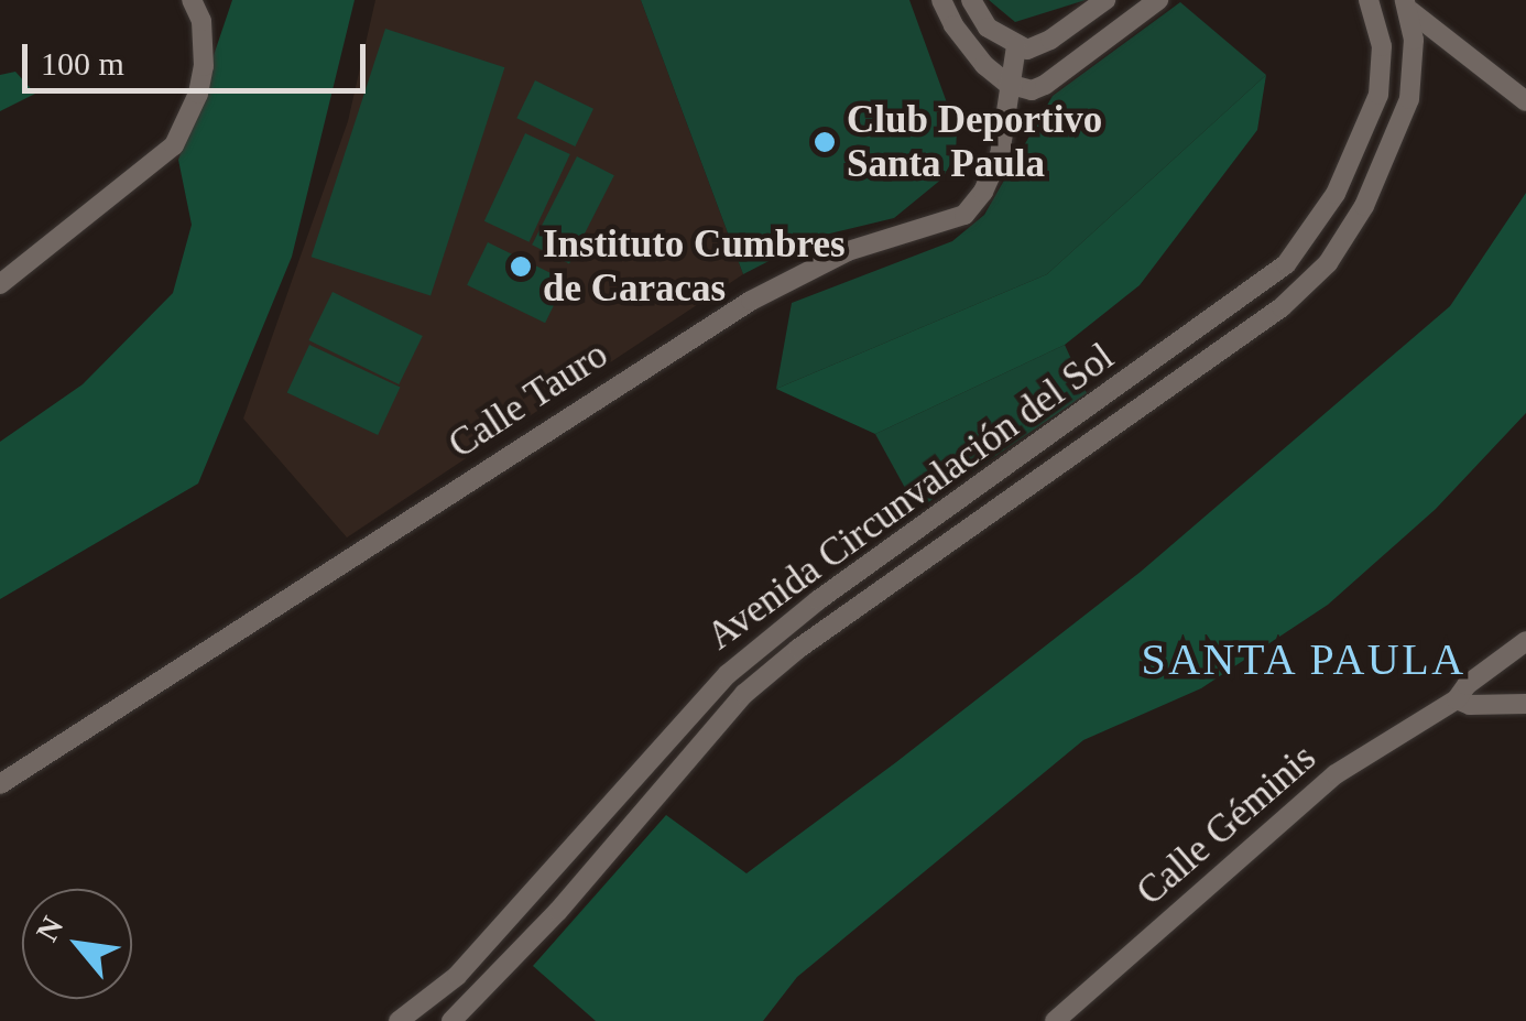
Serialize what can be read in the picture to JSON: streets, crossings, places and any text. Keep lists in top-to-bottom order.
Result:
{
  "streets": {
    "street": ["Calle Tauro", "Avenida Circunvalación del Sol", "Calle Géminis"]
  },
  "districts": ["SANTA PAULA"],
  "places": ["Club Deportivo Santa Paula", "Instituto Cumbres de Caracas"],
  "scale_bar": "100 m",
  "north": "top left"
}
